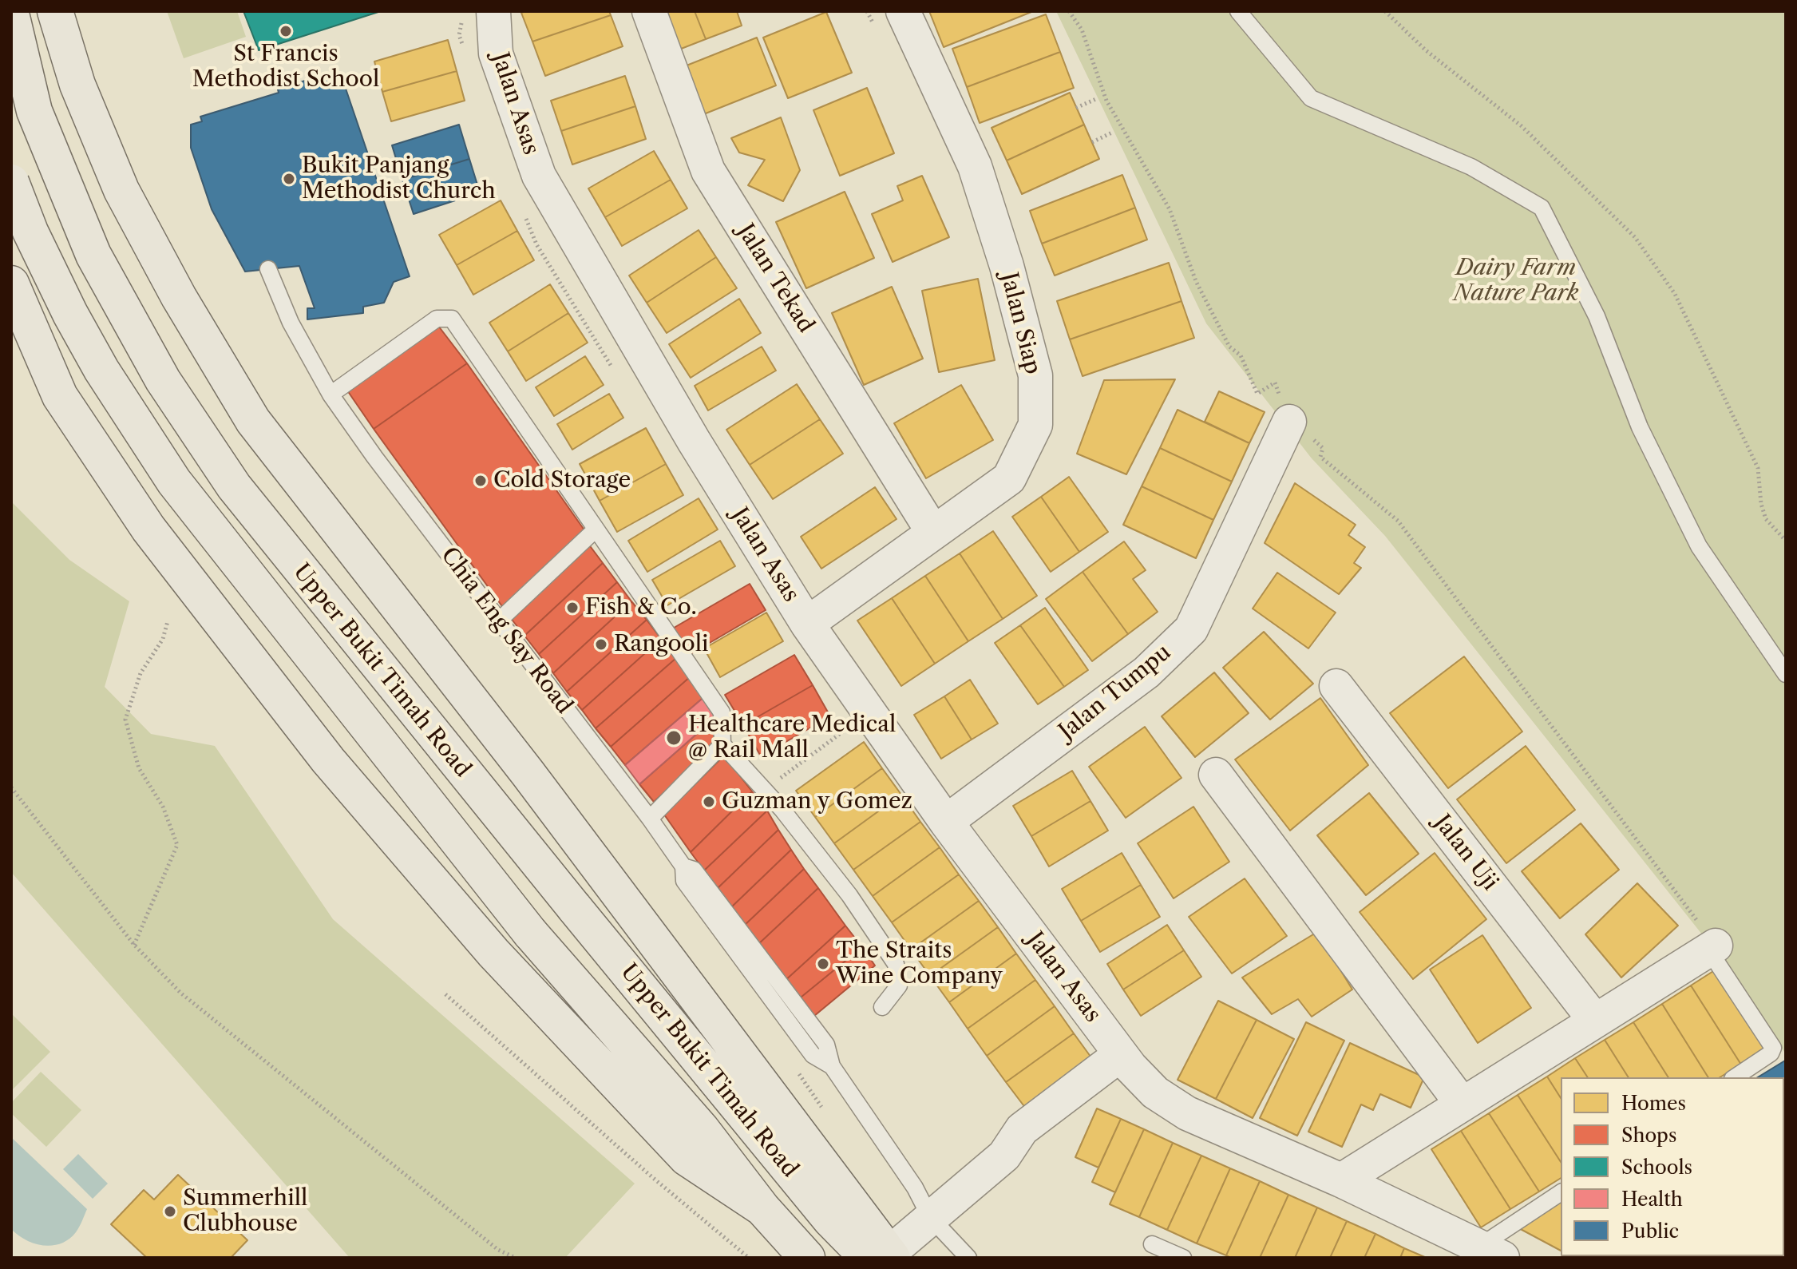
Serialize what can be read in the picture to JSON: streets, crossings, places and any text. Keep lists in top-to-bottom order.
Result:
{
  "streets": {
    "highway": ["Upper Bukit Timah Road"],
    "street": [
      "Jalan Asas",
      "Jalan Tekad",
      "Jalan Siap",
      "Jalan Tumpu",
      "Jalan Uji"
    ],
    "lane": ["Chia Eng Say Road"]
  },
  "crossings": [
    ["Jalan Asas", "Jalan Siap"],
    ["Jalan Asas", "Jalan Tumpu"],
    ["Jalan Tekad", "Jalan Siap"]
  ],
  "parks": ["Dairy Farm Nature Park"],
  "places": [
    "St Francis Methodist School",
    "Bukit Panjang Methodist Church",
    "Cold Storage",
    "Fish & Co.",
    "Rangooli",
    "Healthcare Medical @ Rail Mall",
    "Guzman y Gomez",
    "The Straits Wine Company",
    "Summerhill Clubhouse"
  ],
  "legend": [
    "Homes",
    "Shops",
    "Schools",
    "Health",
    "Public"
  ]
}
